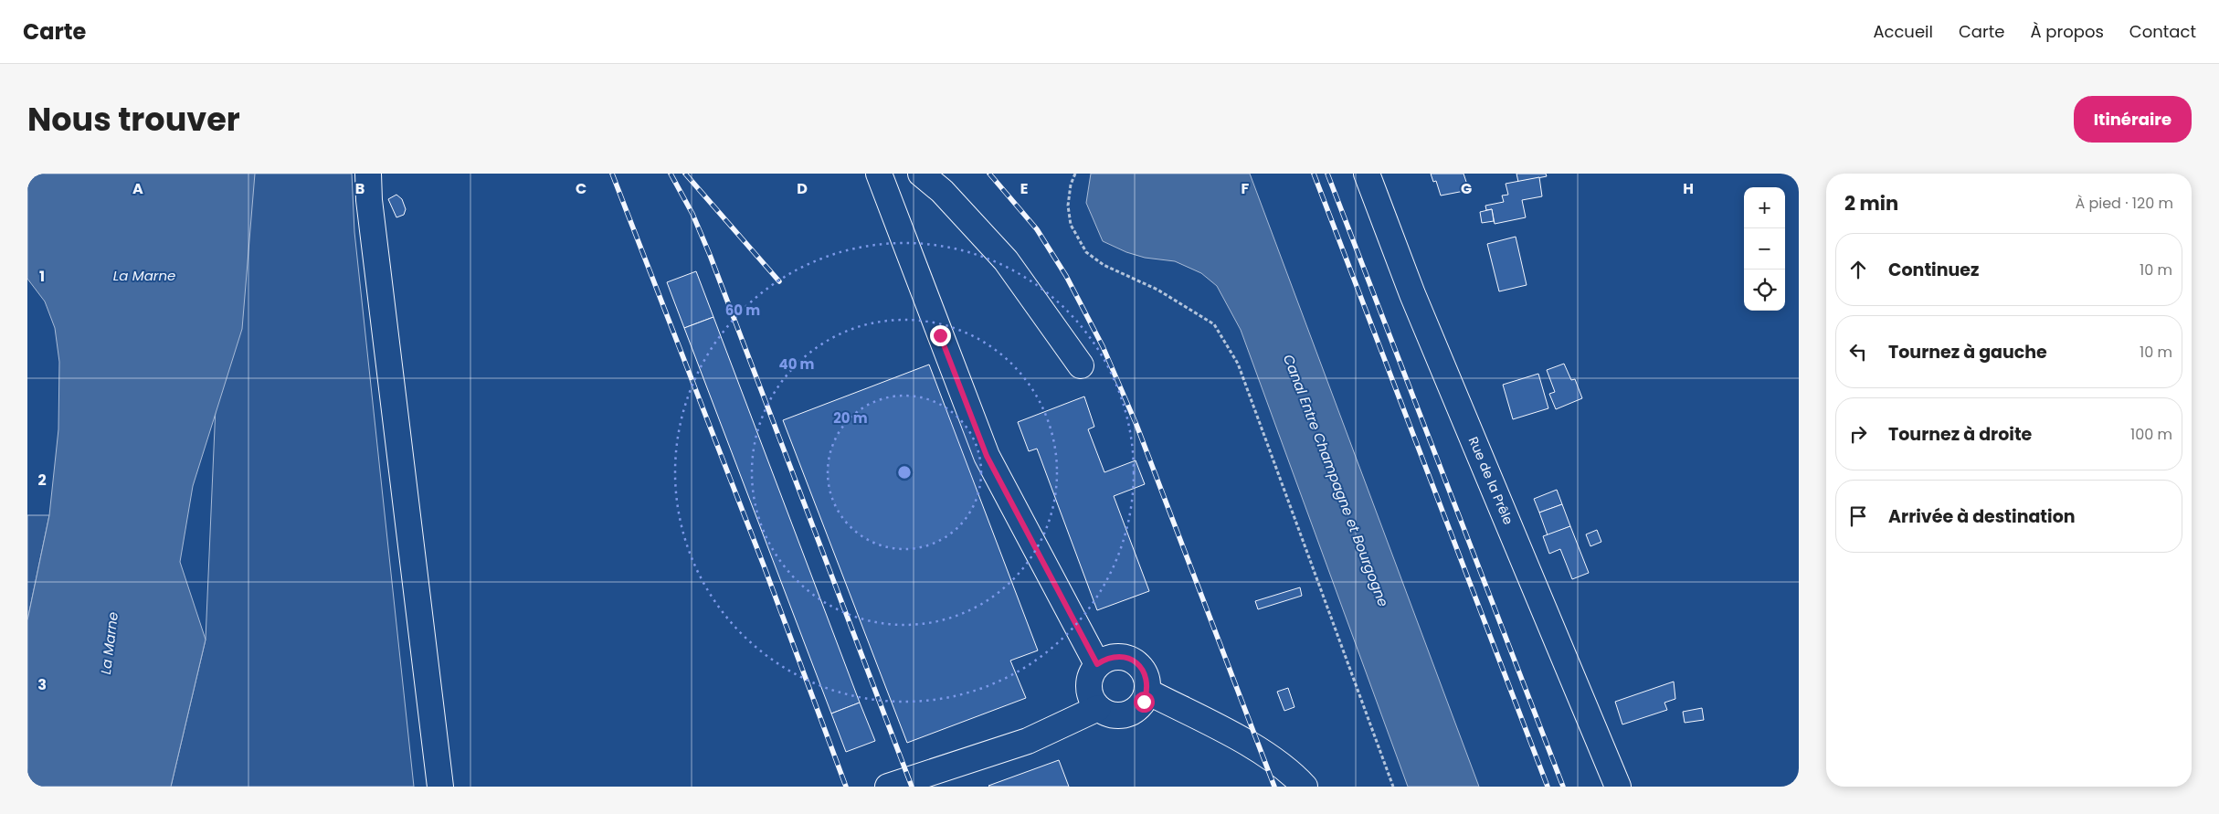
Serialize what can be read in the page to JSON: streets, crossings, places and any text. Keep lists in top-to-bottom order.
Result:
{
  "streets": {
    "street": ["Rue de la Prêle"]
  },
  "water": ["La Marne", "Canal Entre Champagne et Bourgogne"],
  "page": {
    "header": "Carte",
    "nav": [
      "Accueil",
      "Carte",
      "À propos",
      "Contact"
    ],
    "title": "Nous trouver",
    "buttons": "Itinéraire",
    "heading": ["2 min", "À pied · 120 m"],
    "map_buttons": ["+", "−"],
    "list": [
      ["Continuez", "10 m"],
      ["Tournez à gauche", "10 m"],
      ["Tournez à droite", "100 m"],
      "Arrivée à destination"
    ]
  },
  "grid": {
    "columns": [
      "A",
      "B",
      "C",
      "D",
      "E",
      "F",
      "G",
      "H"
    ],
    "rows": ["1", "2", "3"]
  },
  "rings": ["60 m", "40 m", "20 m"]
}
